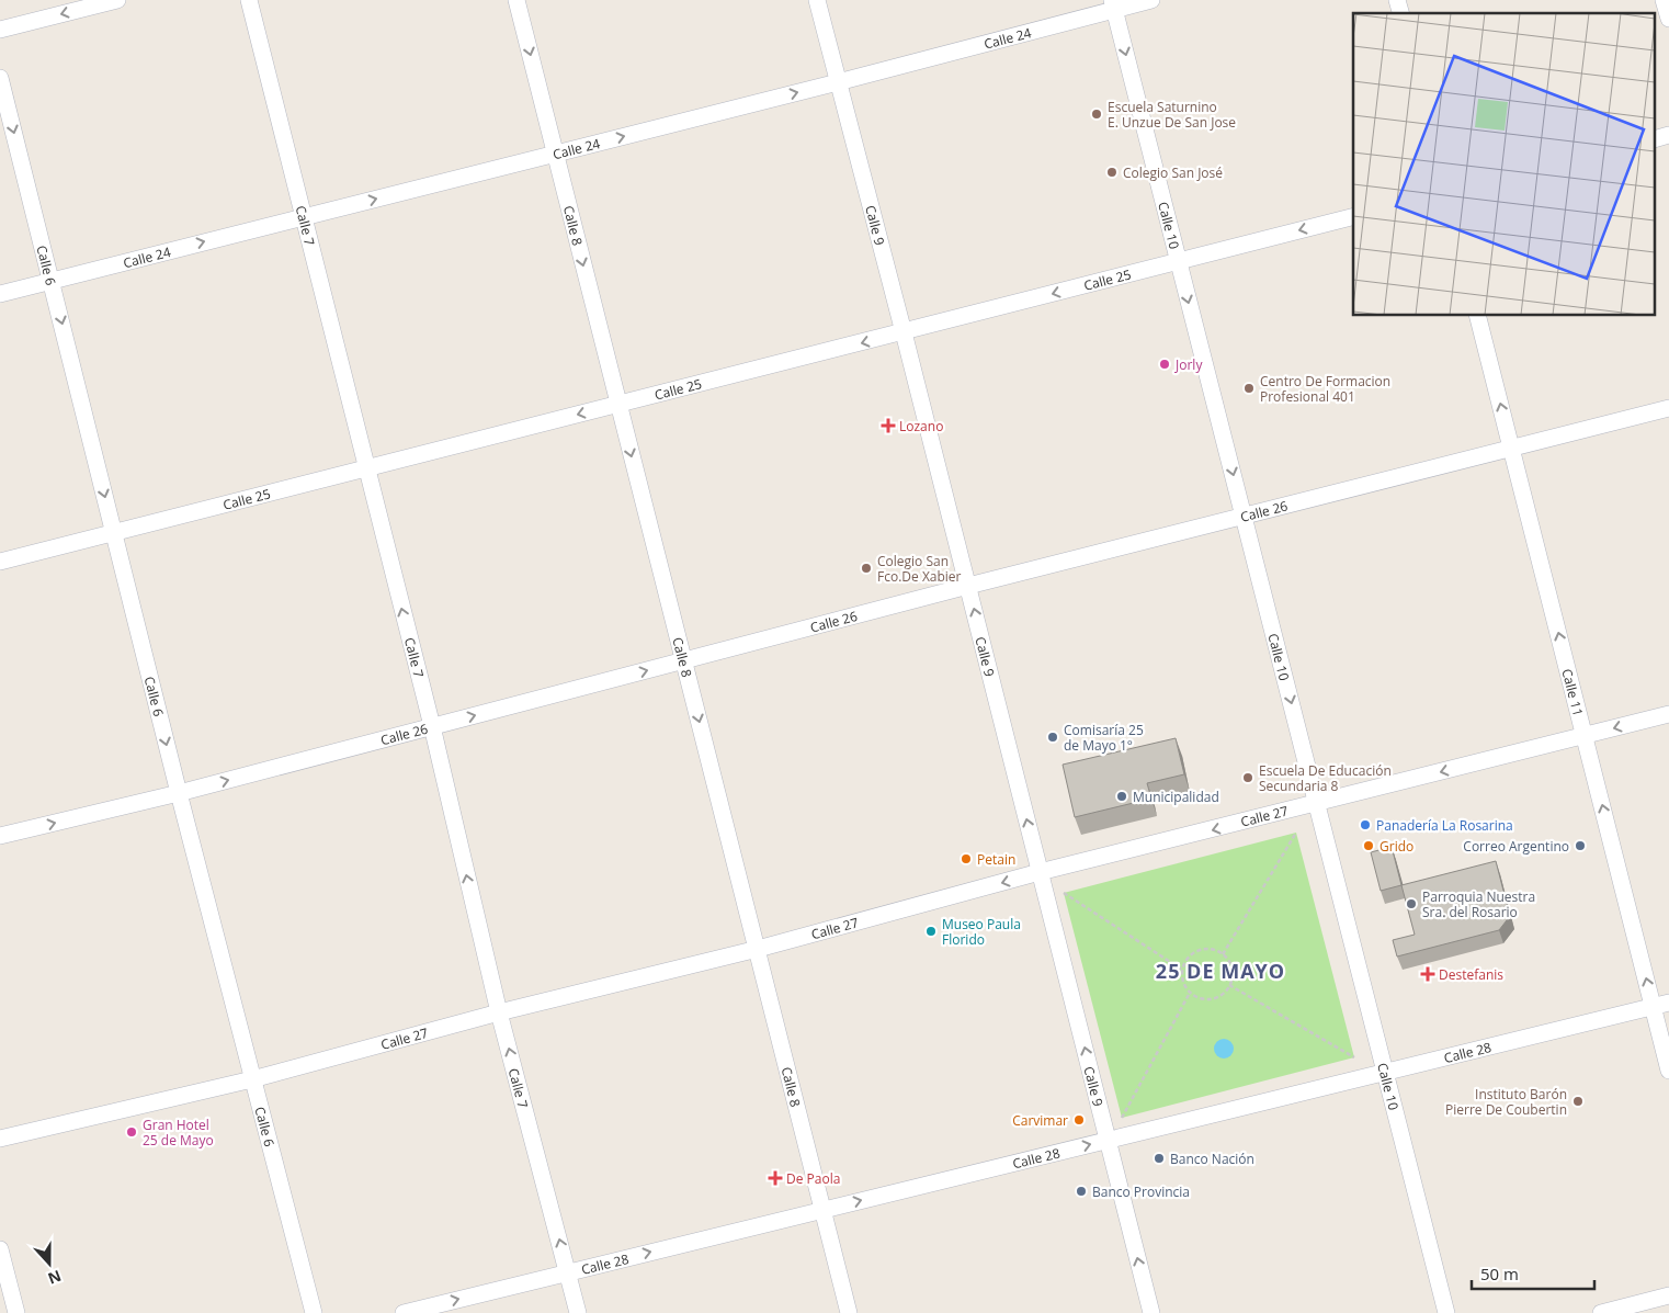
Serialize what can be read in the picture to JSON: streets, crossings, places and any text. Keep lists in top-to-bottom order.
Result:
{
  "streets": {
    "street": [
      "Calle 24",
      "Calle 7",
      "Calle 8",
      "Calle 9",
      "Calle 10",
      "Calle 6",
      "Calle 25",
      "Calle 26",
      "Calle 11",
      "Calle 27",
      "Calle 28"
    ]
  },
  "crossings": [
    ["Calle 24", "Calle 7"],
    ["Calle 24", "Calle 8"],
    ["Calle 24", "Calle 9"],
    ["Calle 24", "Calle 10"],
    ["Calle 24", "Calle 6"],
    ["Calle 7", "Calle 25"],
    ["Calle 7", "Calle 26"],
    ["Calle 7", "Calle 27"],
    ["Calle 7", "Calle 28"],
    ["Calle 8", "Calle 25"],
    ["Calle 8", "Calle 26"],
    ["Calle 8", "Calle 27"],
    ["Calle 8", "Calle 28"],
    ["Calle 9", "Calle 25"],
    ["Calle 9", "Calle 26"],
    ["Calle 9", "Calle 27"],
    ["Calle 9", "Calle 28"],
    ["Calle 10", "Calle 25"],
    ["Calle 10", "Calle 26"],
    ["Calle 10", "Calle 27"],
    ["Calle 10", "Calle 28"],
    ["Calle 6", "Calle 25"],
    ["Calle 6", "Calle 26"],
    ["Calle 6", "Calle 27"],
    ["Calle 26", "Calle 11"],
    ["Calle 11", "Calle 27"],
    ["Calle 11", "Calle 28"]
  ],
  "one_way": [
    "Calle 24",
    "Calle 7",
    "Calle 8",
    "Calle 9",
    "Calle 10",
    "Calle 6",
    "Calle 25",
    "Calle 26",
    "Calle 11",
    "Calle 27",
    "Calle 28"
  ],
  "districts": ["25 DE MAYO"],
  "places": {
    "other": [
      "Escuela Saturnino E. Unzue De San Jose",
      "Colegio San José",
      "Jorly",
      "Centro De Formacion Profesional 401",
      "Colegio San Fco.De Xabier",
      "Comisaría 25 de Mayo 1°",
      "Escuela De Educación Secundaria 8",
      "Municipalidad",
      "Panadería La Rosarina",
      "Grido",
      "Correo Argentino",
      "Petain",
      "Parroquia Nuestra Sra. del Rosario",
      "Museo Paula Florido",
      "Instituto Barón Pierre De Coubertin",
      "Carvimar",
      "Gran Hotel 25 de Mayo",
      "Banco Nación",
      "Banco Provincia"
    ],
    "health": ["Lozano", "Destefanis", "De Paola"]
  },
  "scale_bar": "50 m",
  "north": "bottom"
}
